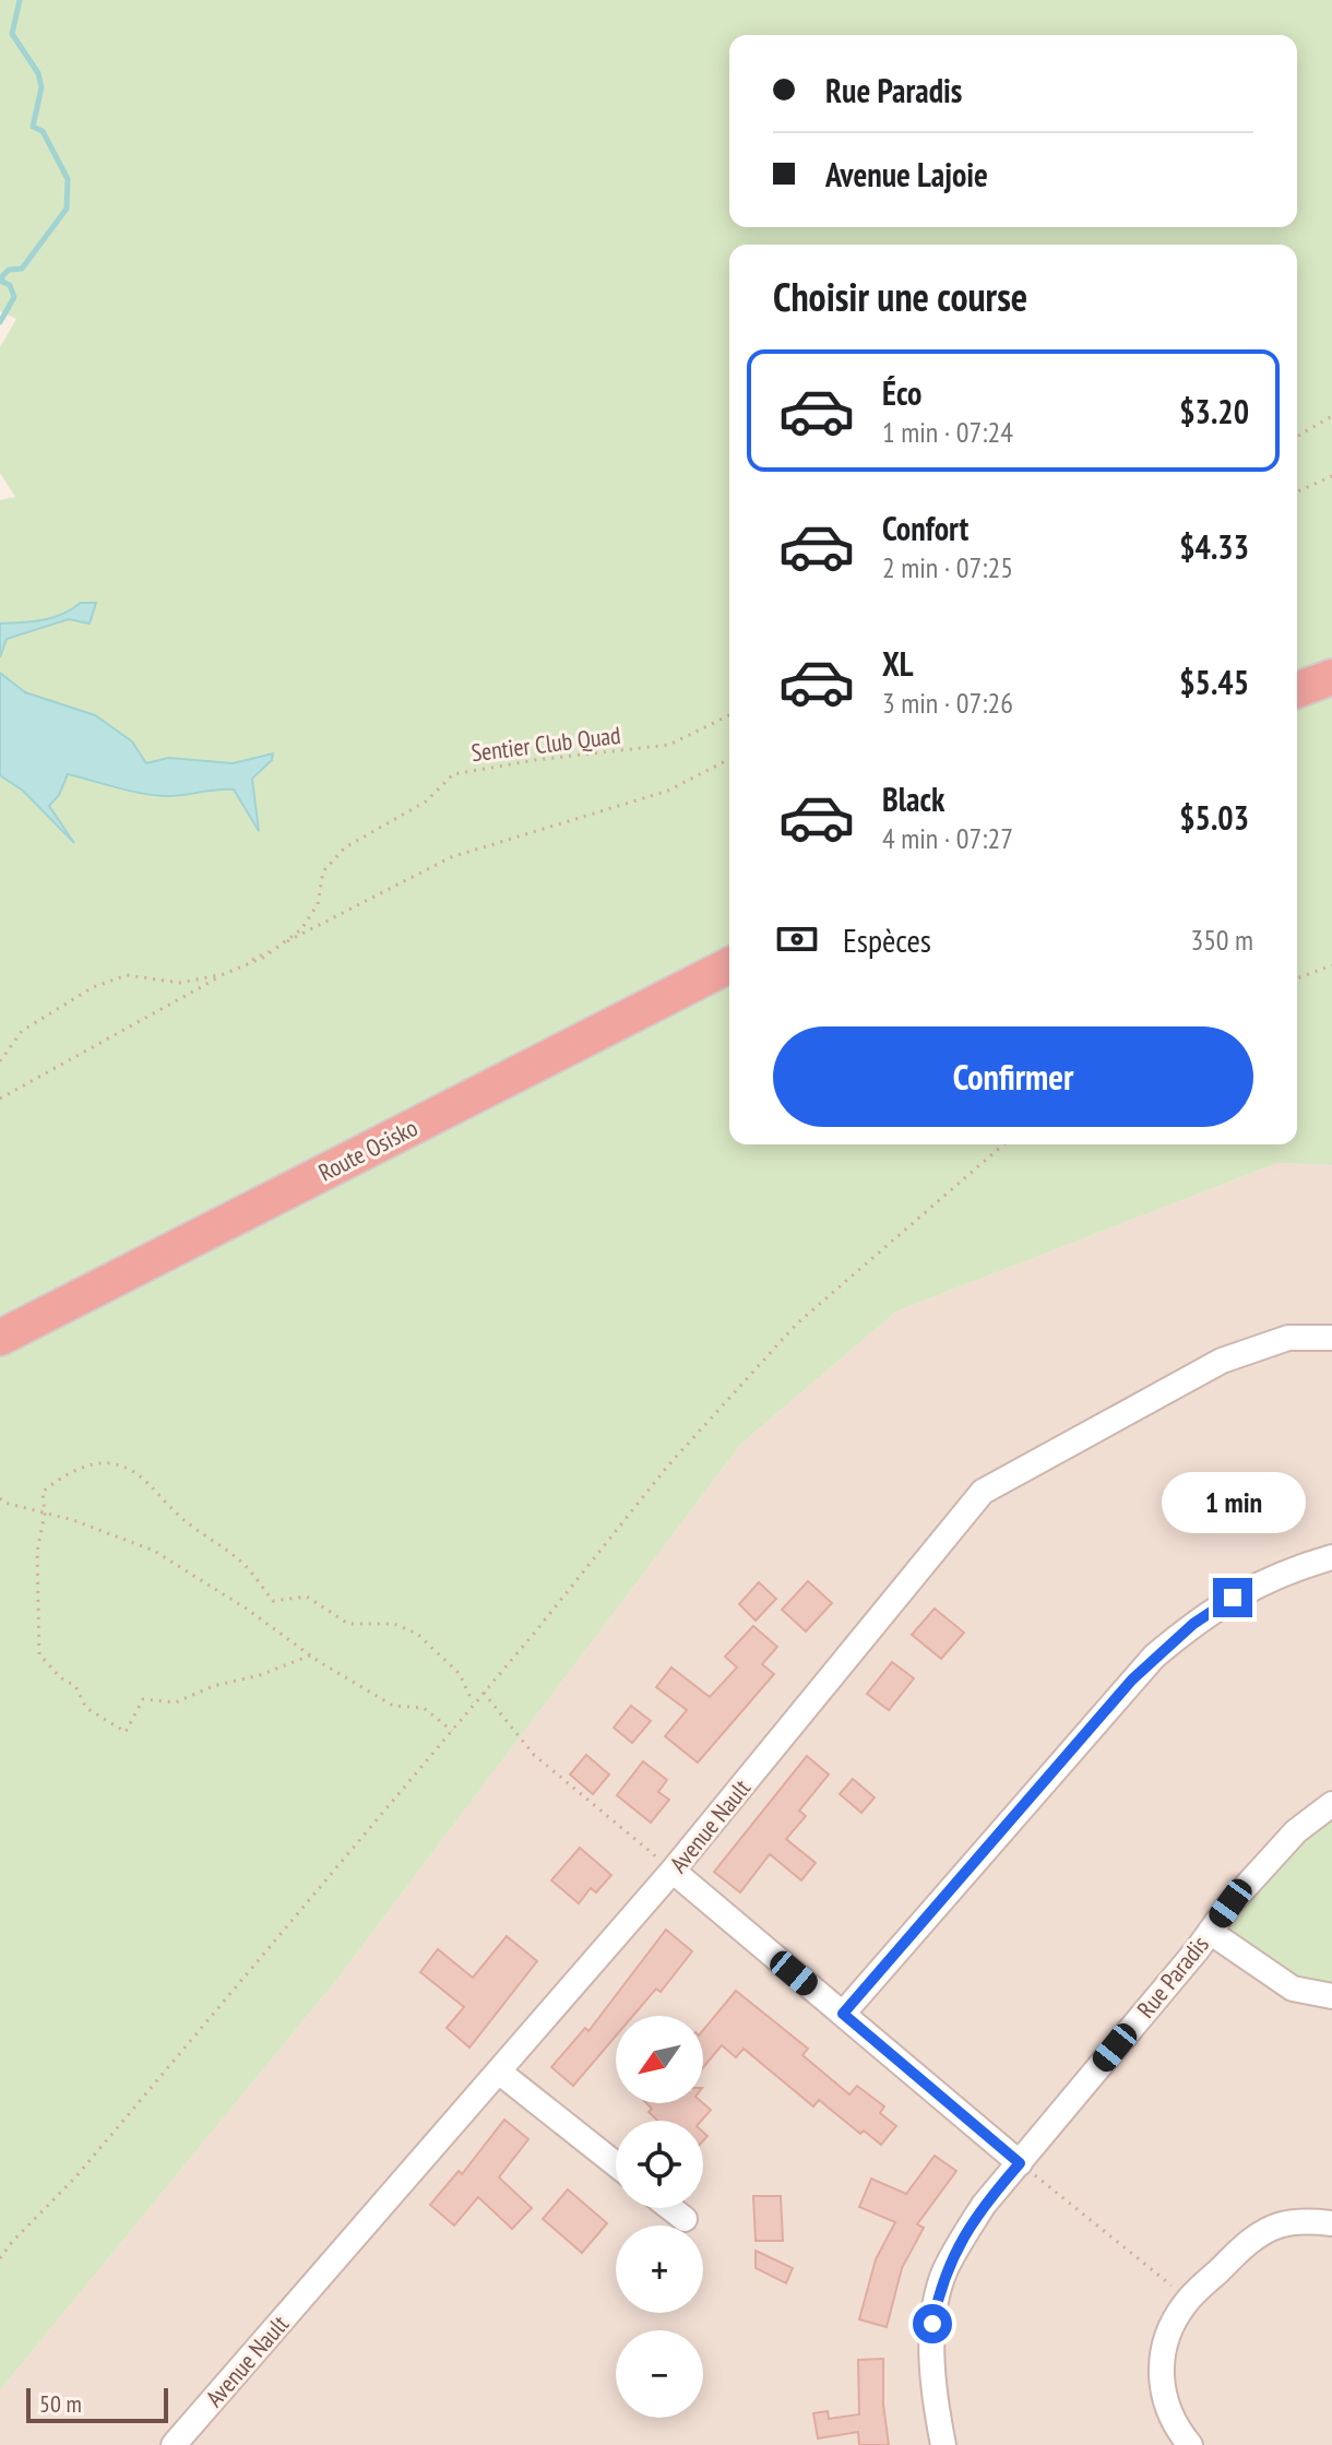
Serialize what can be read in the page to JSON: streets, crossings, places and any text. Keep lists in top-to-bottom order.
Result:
{
  "streets": {
    "highway": ["Route Osisko"],
    "street": ["Avenue Nault", "Rue Paradis"],
    "path": ["Sentier Club Quad"]
  },
  "scale_bar": "50 m",
  "north": "bottom left",
  "page": {
    "banner": ["Rue Paradis", "Avenue Lajoie"],
    "heading": "Choisir une course",
    "list": [
      {
        "name": "Éco",
        "note": "1 min · 07:24",
        "value": "$3.20"
      },
      {
        "name": "Confort",
        "note": "2 min · 07:25",
        "value": "$4.33"
      },
      {
        "name": "XL",
        "note": "3 min · 07:26",
        "value": "$5.45"
      },
      {
        "name": "Black",
        "note": "4 min · 07:27",
        "value": "$5.03"
      }
    ],
    "pay": ["Espèces", "350 m"],
    "buttons": "Confirmer",
    "bubble": "1 min",
    "map_buttons": ["+", "−"],
    "scale": "50 m"
  }
}
